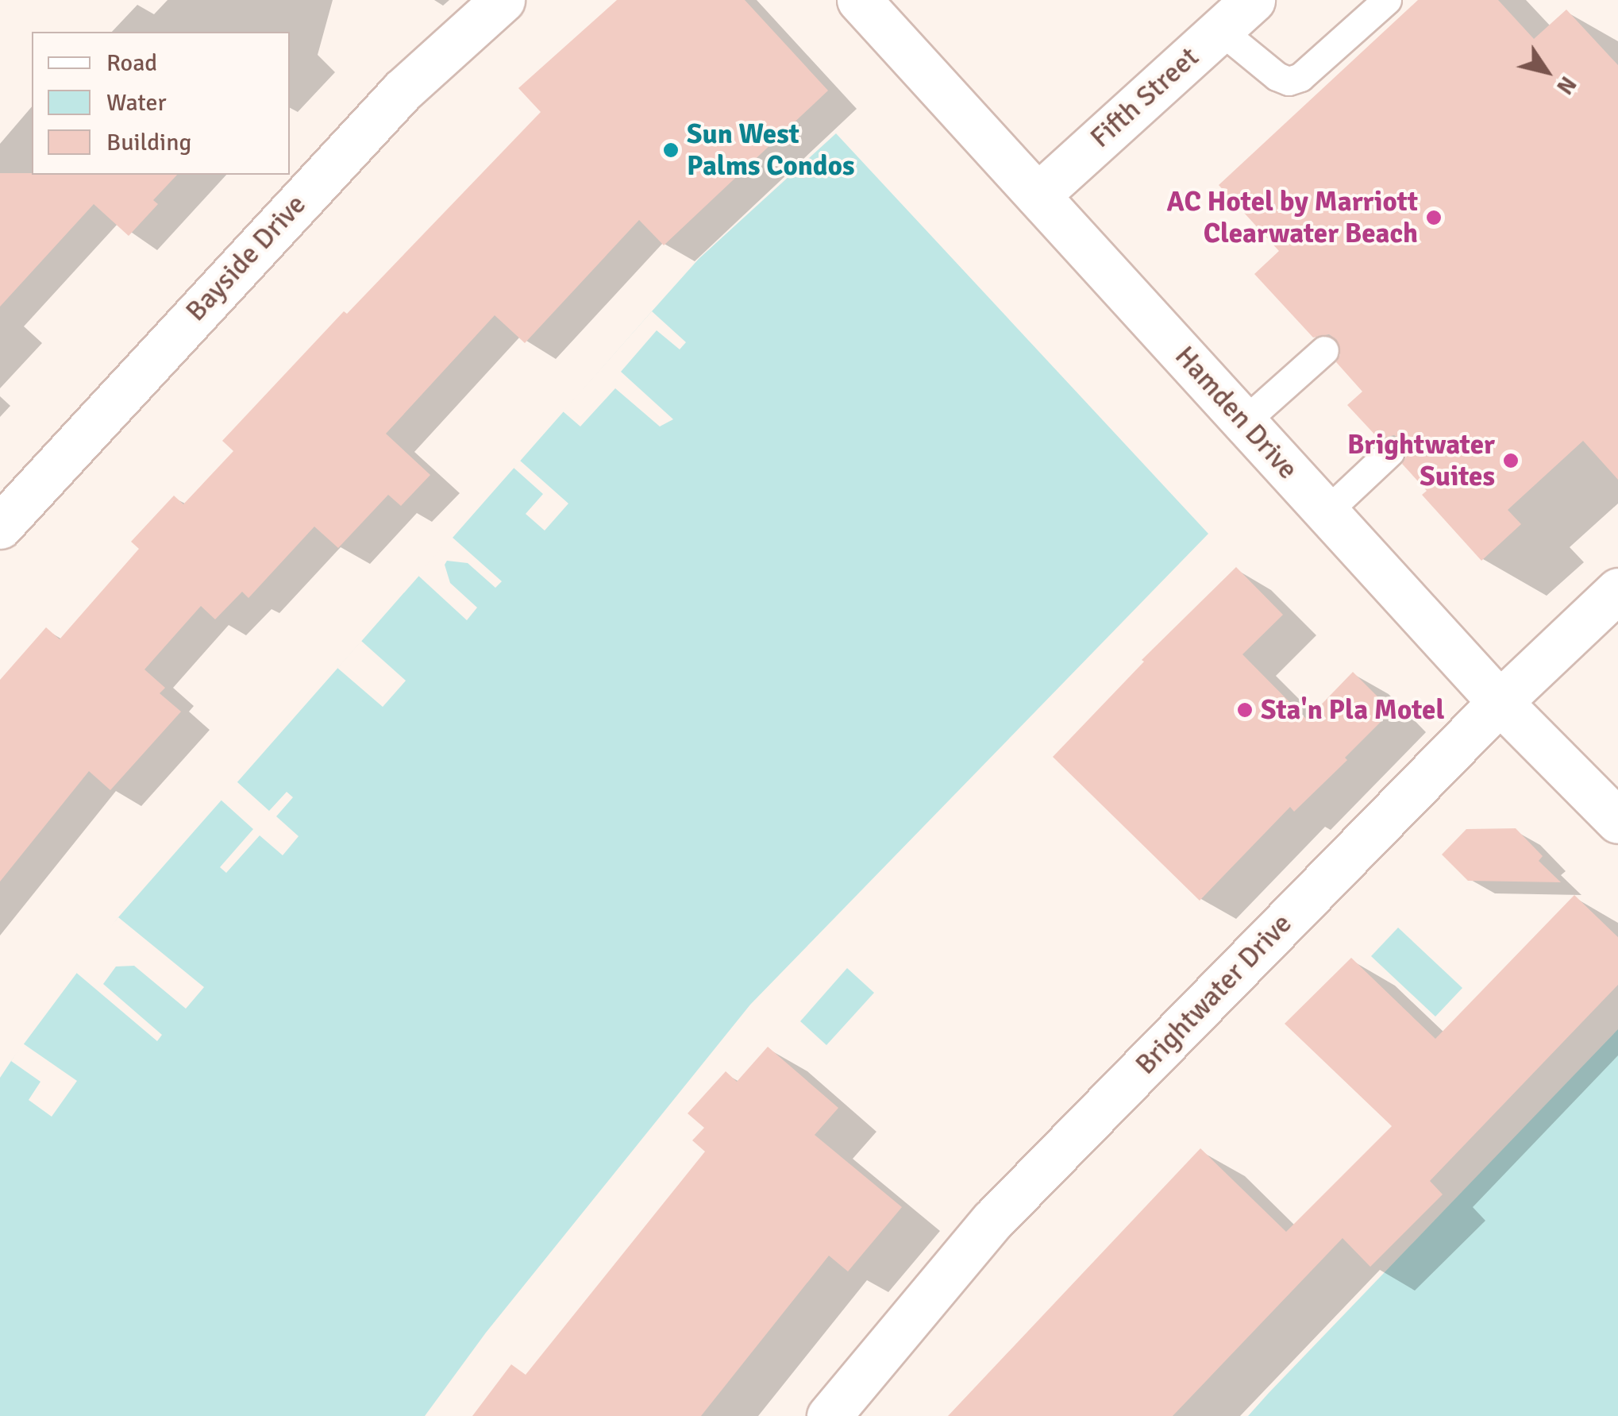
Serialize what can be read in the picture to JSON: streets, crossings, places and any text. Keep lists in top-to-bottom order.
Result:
{
  "streets": {
    "street": [
      "Fifth Street",
      "Bayside Drive",
      "Hamden Drive",
      "Brightwater Drive"
    ]
  },
  "crossings": [
    ["Fifth Street", "Hamden Drive"],
    ["Hamden Drive", "Brightwater Drive"]
  ],
  "places": [
    "Sun West Palms Condos",
    "AC Hotel by Marriott Clearwater Beach",
    "Brightwater Suites",
    "Sta'n Pla Motel"
  ],
  "legend": ["Road", "Water", "Building"],
  "north": "bottom right"
}
